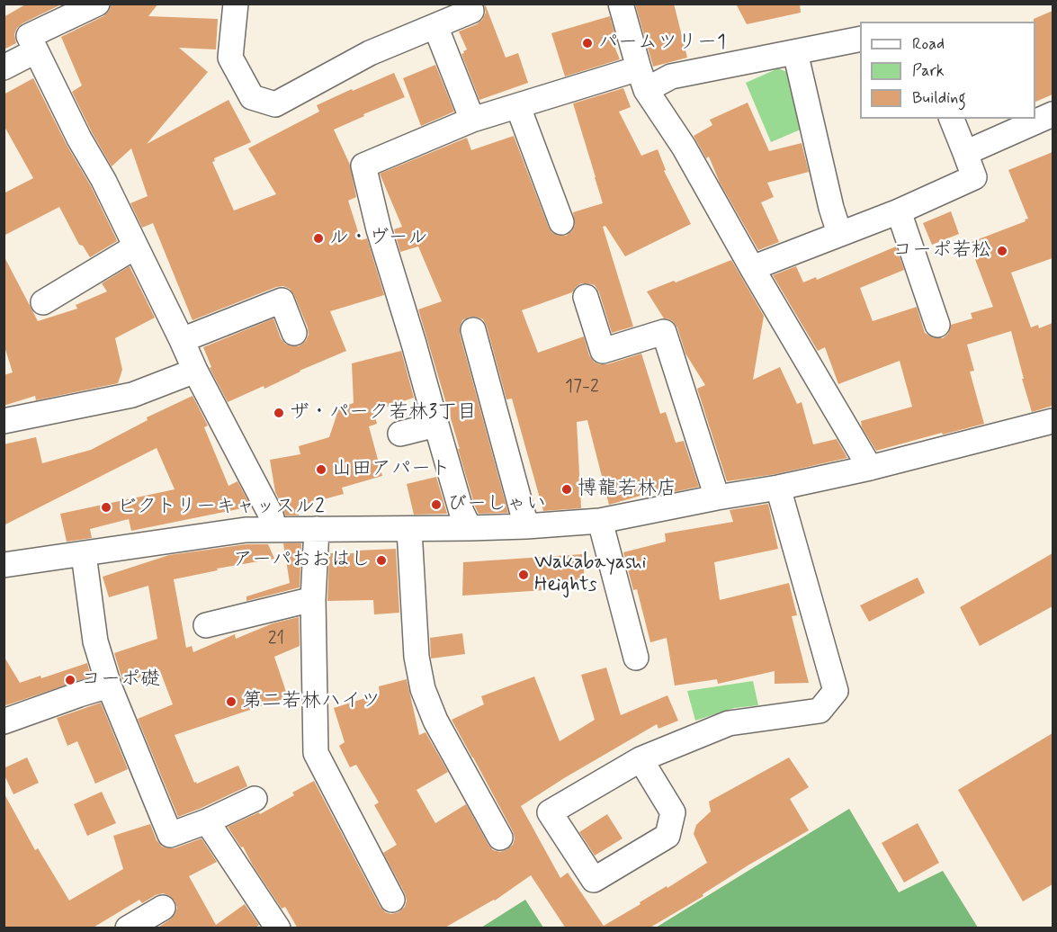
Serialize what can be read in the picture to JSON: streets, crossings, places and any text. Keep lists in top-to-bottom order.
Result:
{
  "places": [
    "パームツリー1",
    "ル・ヴール",
    "コーポ若松",
    "ザ・パーク若林3丁目",
    "山田アパート",
    "博龍若林店",
    "びーしゃい",
    "ビクトリーキャッスル2",
    "アーパおおはし",
    "Wakabayashi Heights",
    "コーポ礎",
    "第二若林ハイツ"
  ],
  "house_numbers": ["17-2", "21"],
  "legend": ["Road", "Park", "Building"]
}
